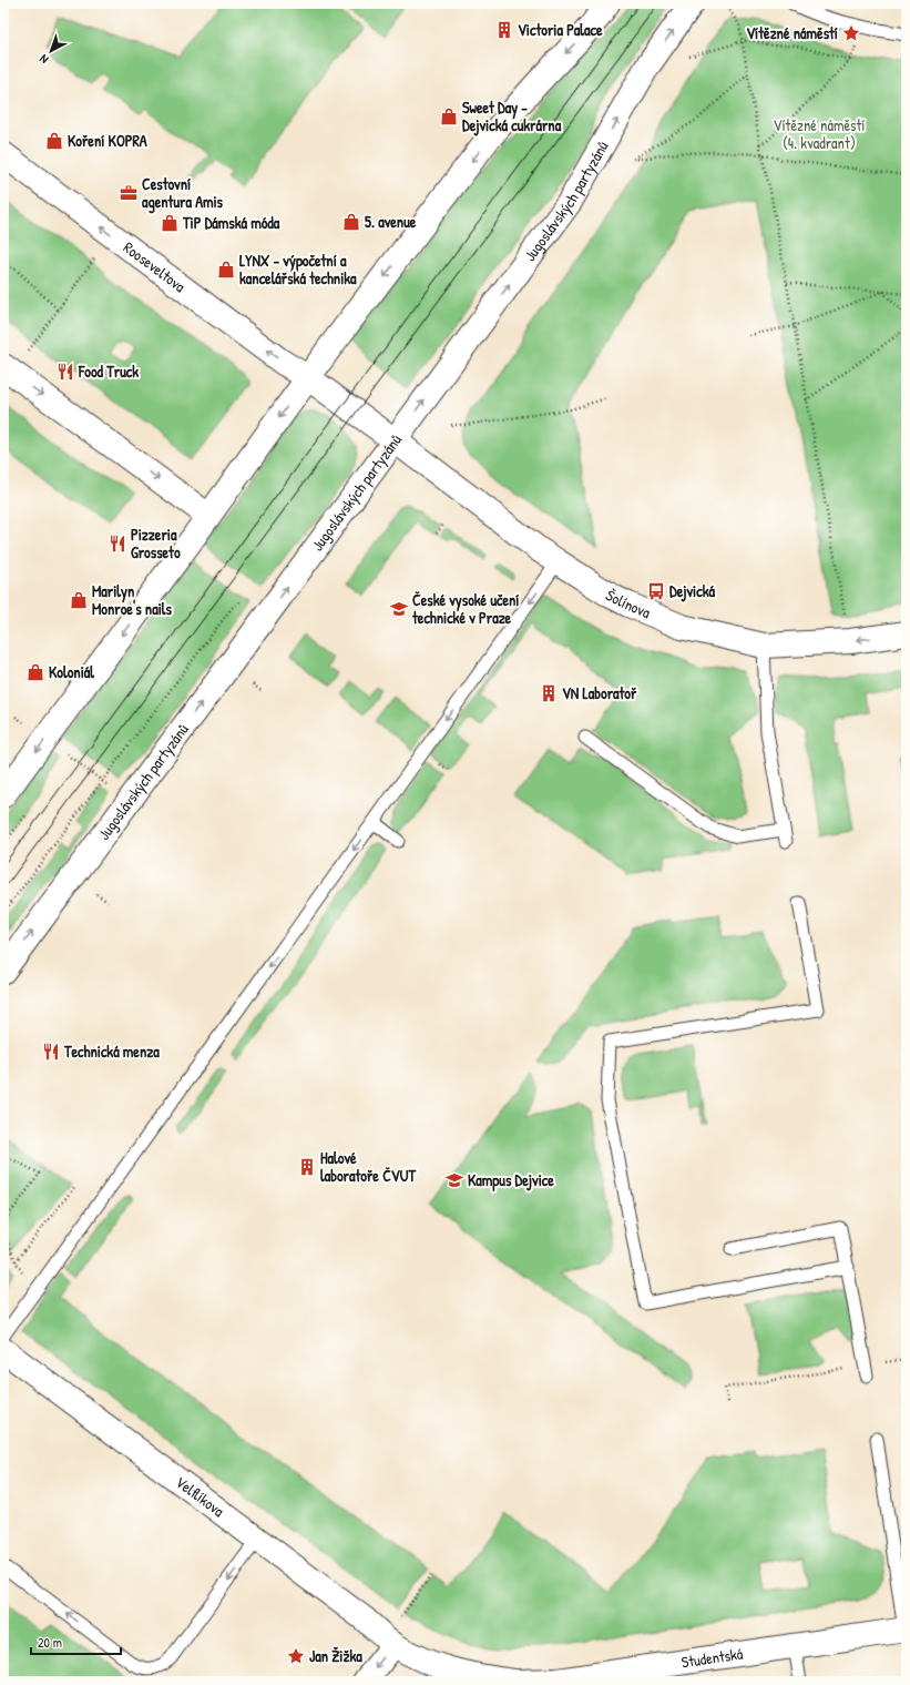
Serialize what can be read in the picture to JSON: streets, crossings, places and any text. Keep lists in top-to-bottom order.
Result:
{
  "streets": {
    "street": [
      "Jugoslávských partyzánů",
      "Rooseveltova",
      "Šolínova",
      "Velflíkova",
      "Studentská"
    ]
  },
  "crossings": [
    ["Jugoslávských partyzánů", "Rooseveltova"],
    ["Jugoslávských partyzánů", "Šolínova"],
    ["Rooseveltova", "Šolínova"]
  ],
  "parks": ["Vítězné náměstí (4. kvadrant)"],
  "places": {
    "building": ["Victoria Palace", "VN Laboratoř", "Halové laboratoře ČVUT"],
    "place": ["Vítězné náměstí", "Jan Žižka"],
    "shop": [
      "Sweet Day - Dejvická cukrárna",
      "Koření KOPRA",
      "5. avenue",
      "TiP Dámská móda",
      "LYNX - výpočetní a kancelářská technika",
      "Marilyn Monroe's nails",
      "Koloniál"
    ],
    "office": ["Cestovní agentura Amis"],
    "restaurant": ["Food Truck", "Pizzeria Grosseto", "Technická menza"],
    "bus stop": ["Dejvická"],
    "school or university": ["České vysoké učení technické v Praze", "Kampus Dejvice"]
  },
  "scale_bar": "20 m",
  "north": "bottom left"
}
